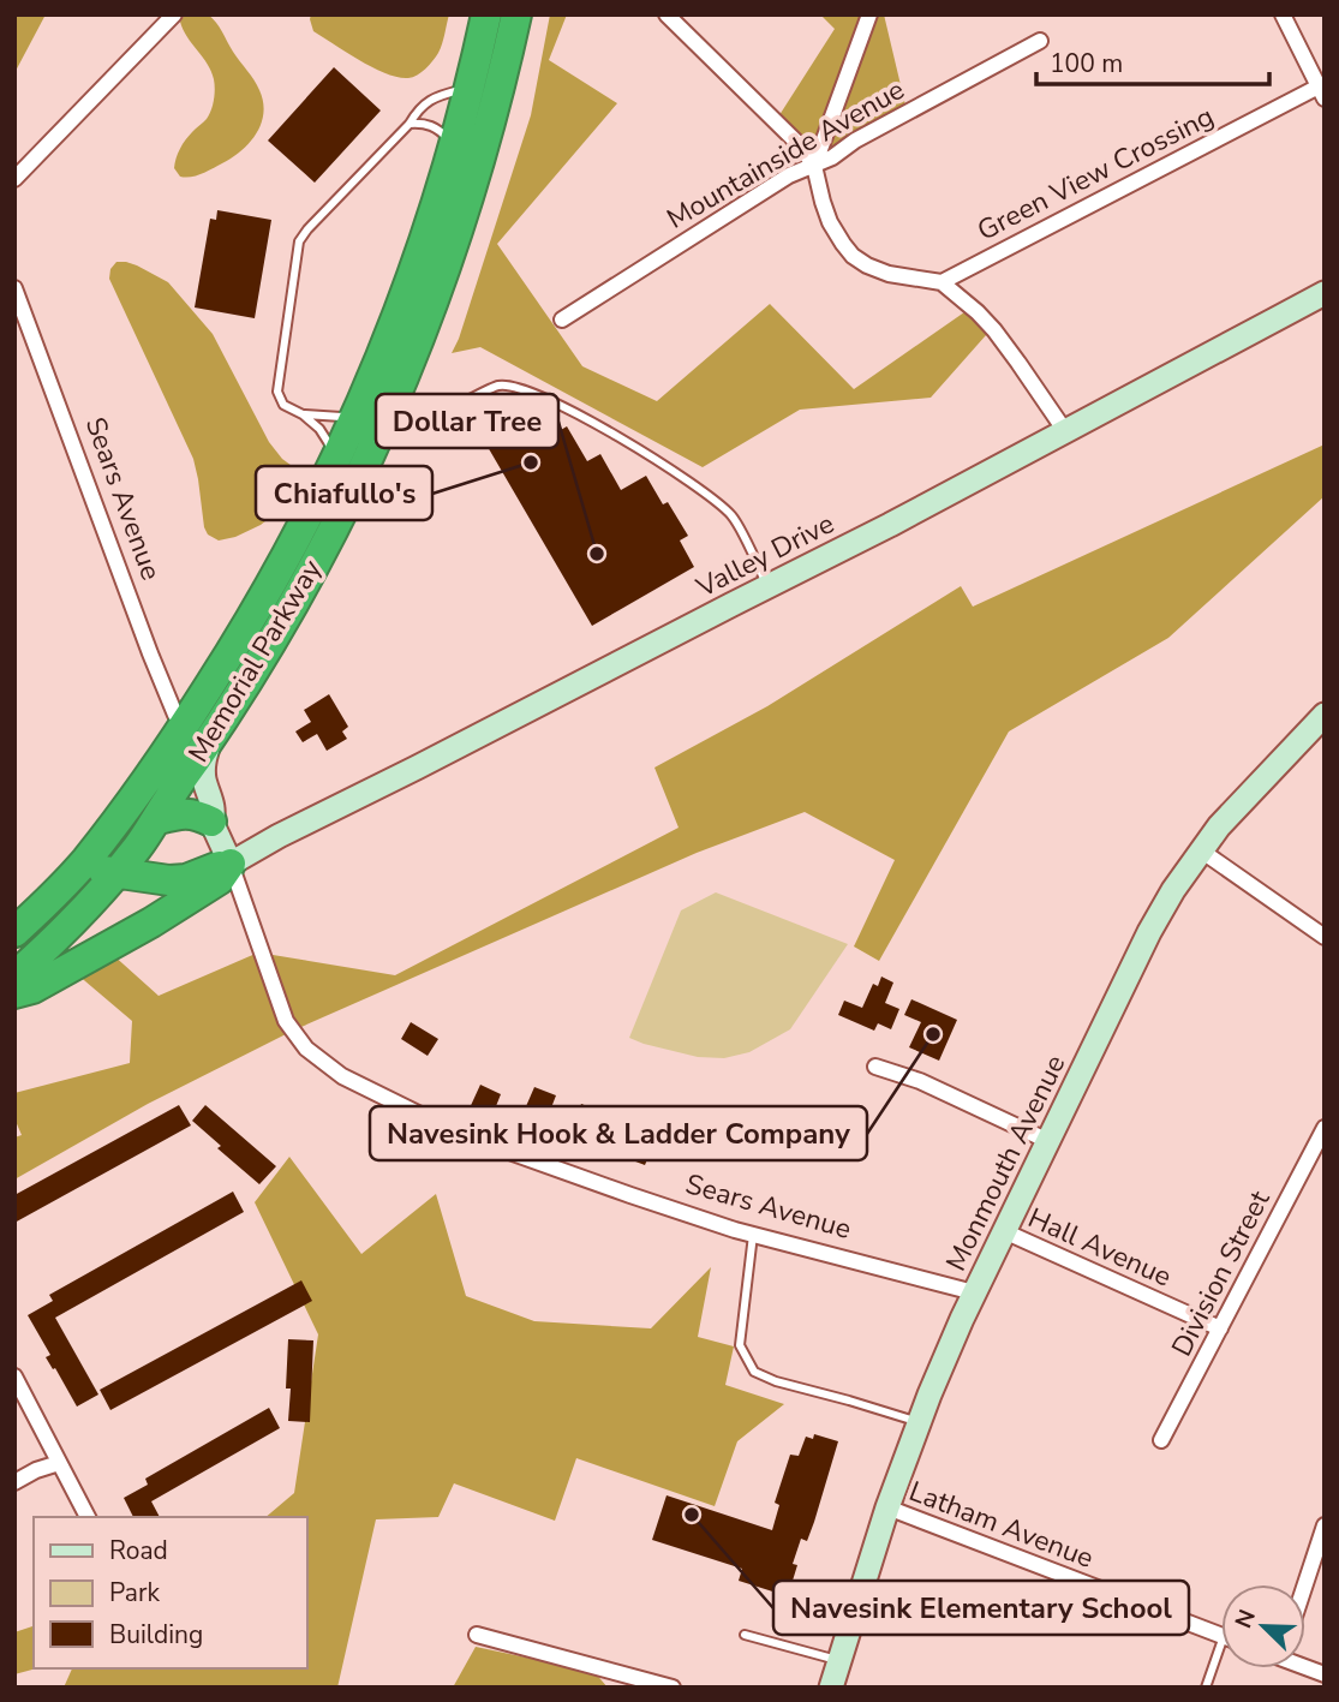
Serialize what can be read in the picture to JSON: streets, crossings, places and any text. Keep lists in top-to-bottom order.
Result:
{
  "streets": {
    "highway": ["Memorial Parkway"],
    "street": [
      "Mountainside Avenue",
      "Green View Crossing",
      "Sears Avenue",
      "Valley Drive",
      "Monmouth Avenue",
      "Hall Avenue",
      "Division Street",
      "Latham Avenue"
    ]
  },
  "crossings": [
    ["Sears Avenue", "Valley Drive"],
    ["Sears Avenue", "Memorial Parkway"],
    ["Sears Avenue", "Monmouth Avenue"],
    ["Monmouth Avenue", "Hall Avenue"],
    ["Monmouth Avenue", "Latham Avenue"],
    ["Hall Avenue", "Division Street"]
  ],
  "places": [
    "Chiafullo's",
    "Dollar Tree",
    "Navesink Hook & Ladder Company",
    "Navesink Elementary School"
  ],
  "legend": ["Road", "Park", "Building"],
  "scale_bar": "100 m",
  "north": "top left"
}
